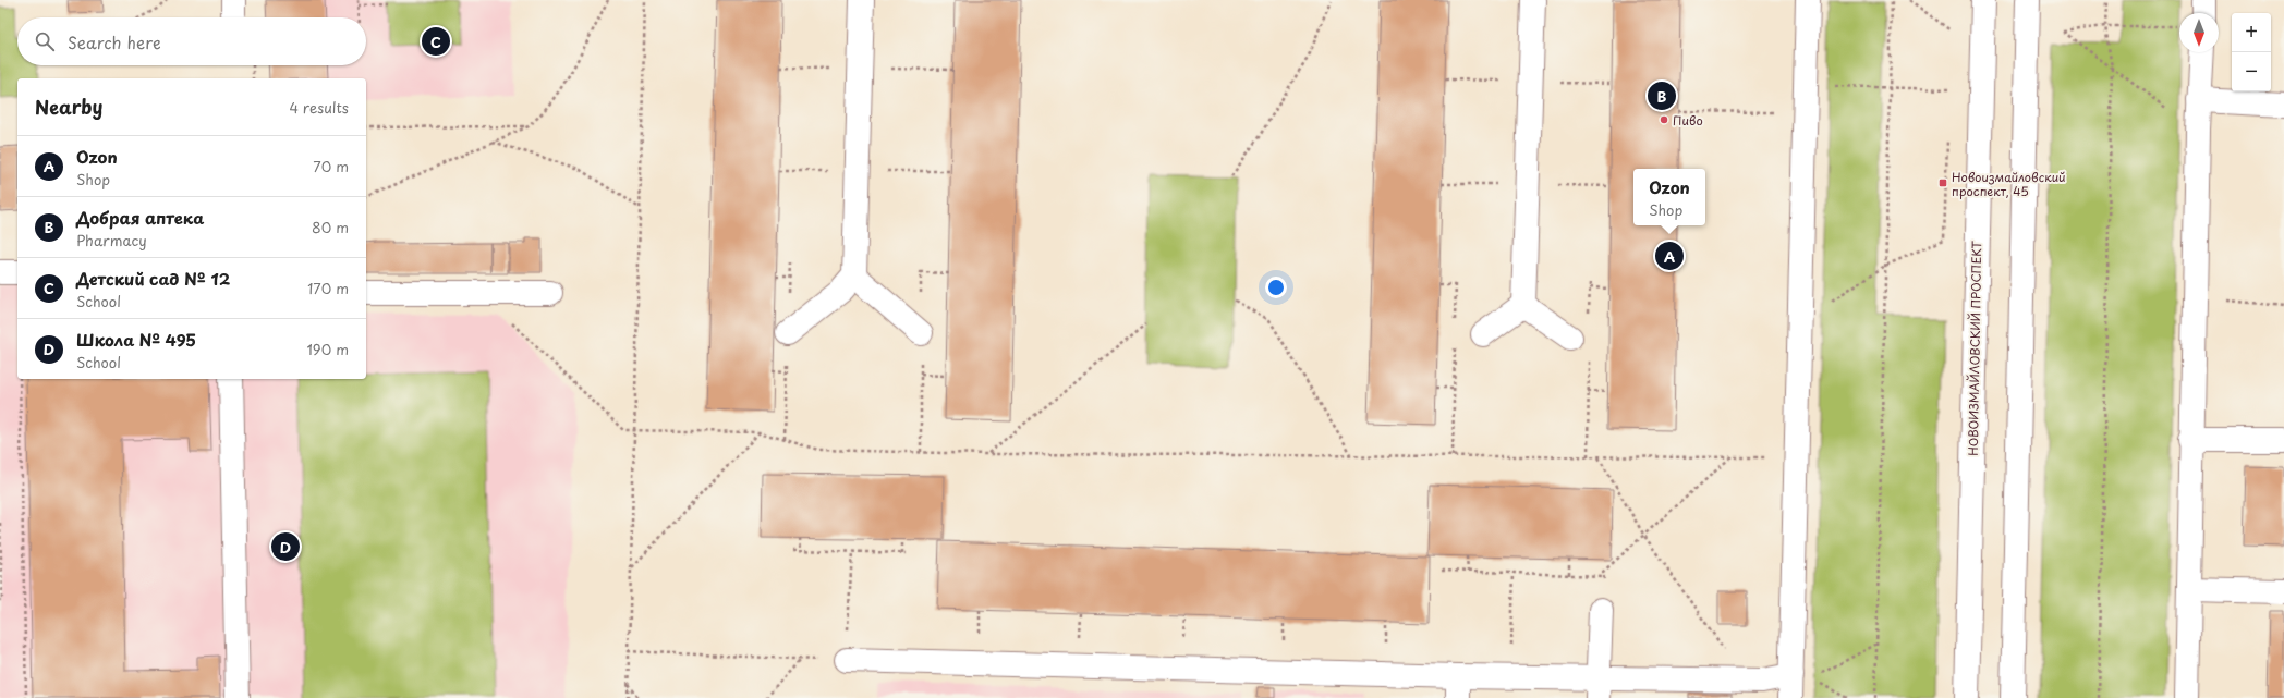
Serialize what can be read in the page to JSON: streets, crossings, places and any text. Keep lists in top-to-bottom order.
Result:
{
  "streets": {
    "street": ["НОВОИЗМАЙЛОВСКИЙ ПРОСПЕКТ"]
  },
  "places": {
    "other": ["Пиво"],
    "transit": ["Новоизмайловский проспект, 45"]
  },
  "north": "bottom",
  "page": {
    "map_buttons": ["+", "−"],
    "search": "Search here",
    "pins": [
      "C",
      "B",
      "A",
      "D"
    ],
    "heading": ["Nearby", "4 results"],
    "list": [
      {
        "mark": "A",
        "name": "Ozon",
        "note": "Shop",
        "value": "70 m"
      },
      {
        "mark": "B",
        "name": "Добрая аптека",
        "note": "Pharmacy",
        "value": "80 m"
      },
      {
        "mark": "C",
        "name": "Детский сад № 12",
        "note": "School",
        "value": "170 m"
      },
      {
        "mark": "D",
        "name": "Школа № 495",
        "note": "School",
        "value": "190 m"
      }
    ],
    "popup": ["Ozon", "Shop"]
  }
}
